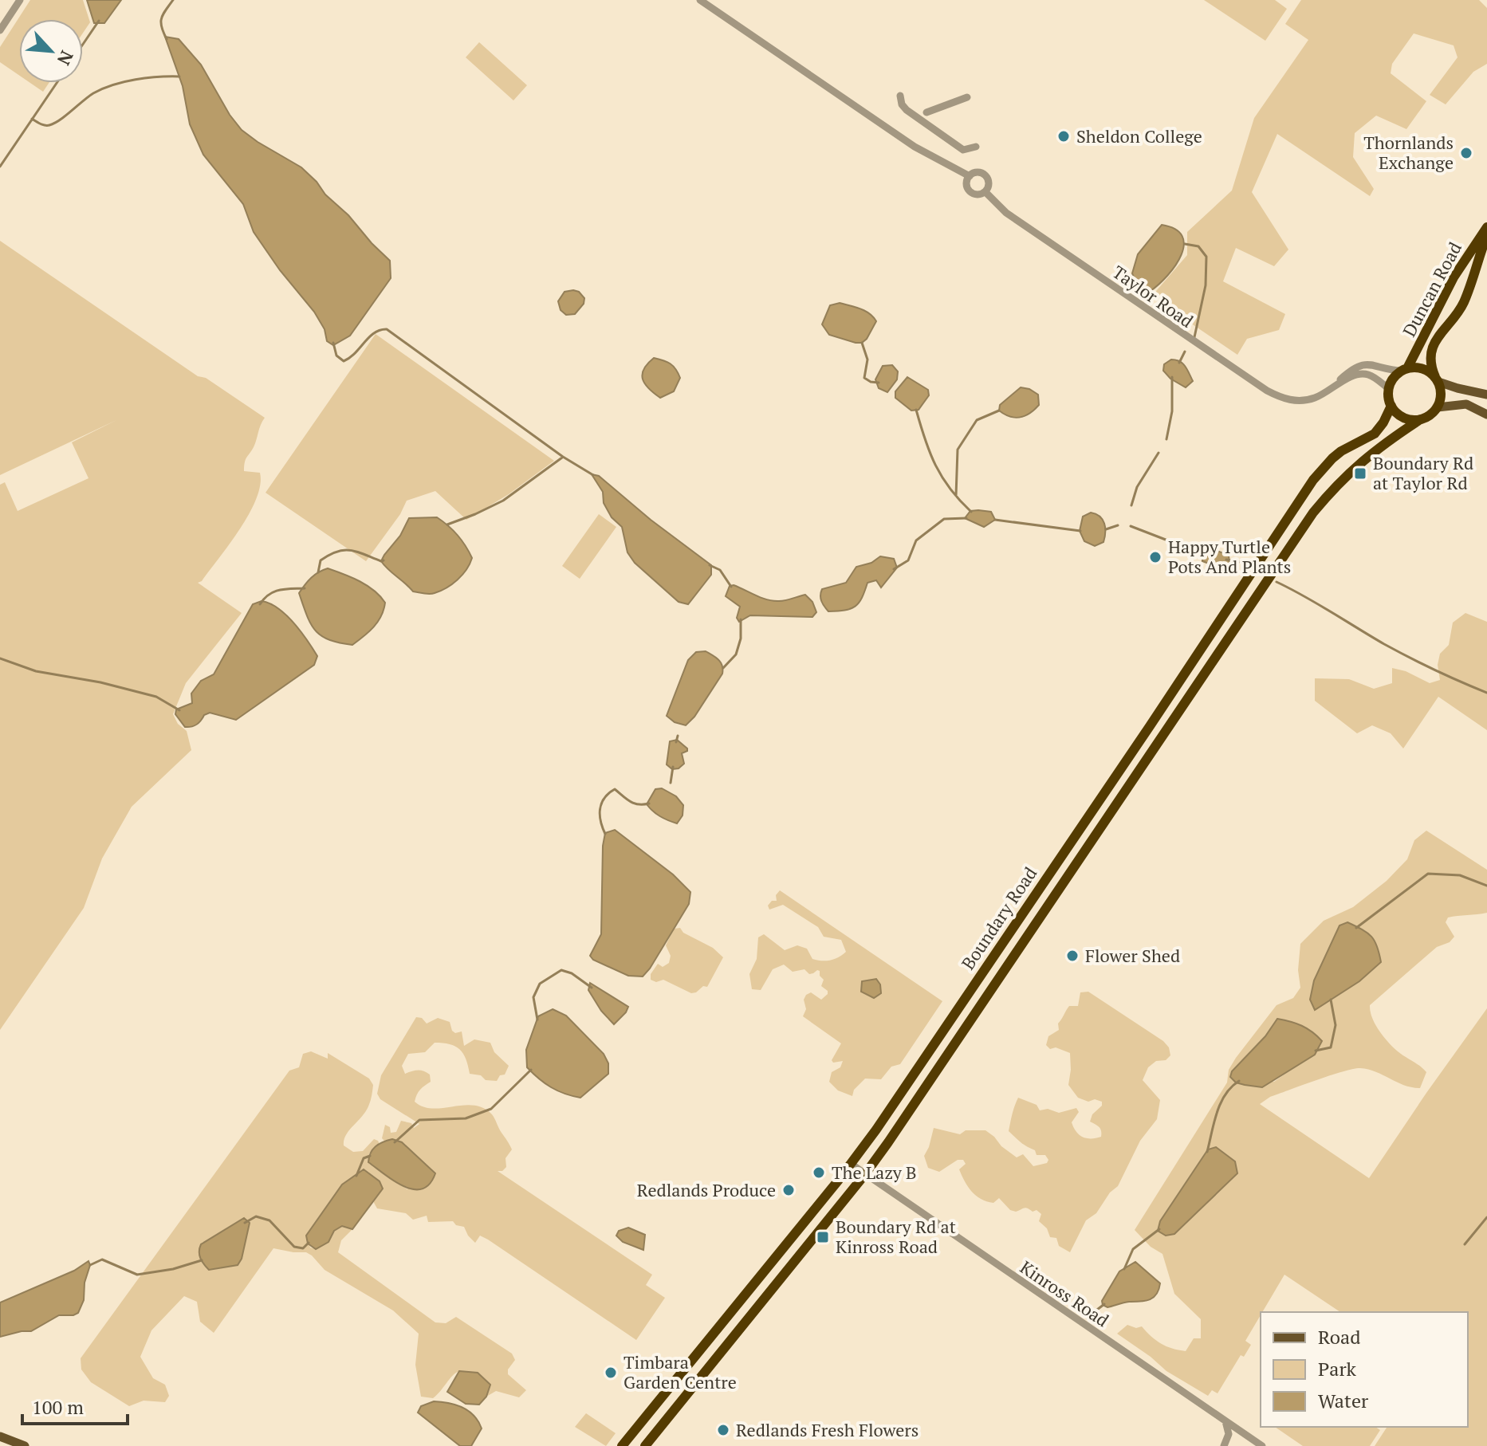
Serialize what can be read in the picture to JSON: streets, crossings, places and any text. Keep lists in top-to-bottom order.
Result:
{
  "streets": {
    "highway": ["Duncan Road", "Boundary Road"],
    "street": ["Taylor Road", "Kinross Road"]
  },
  "crossings": [
    ["Duncan Road", "Boundary Road"],
    ["Boundary Road", "Kinross Road"]
  ],
  "places": {
    "other": [
      "Sheldon College",
      "Thornlands Exchange",
      "Happy Turtle Pots And Plants",
      "Flower Shed",
      "The Lazy B",
      "Redlands Produce",
      "Timbara Garden Centre",
      "Redlands Fresh Flowers"
    ],
    "transit": ["Boundary Rd at Taylor Rd", "Boundary Rd at Kinross Road"]
  },
  "legend": ["Road", "Park", "Water"],
  "scale_bar": "100 m",
  "north": "bottom right"
}
